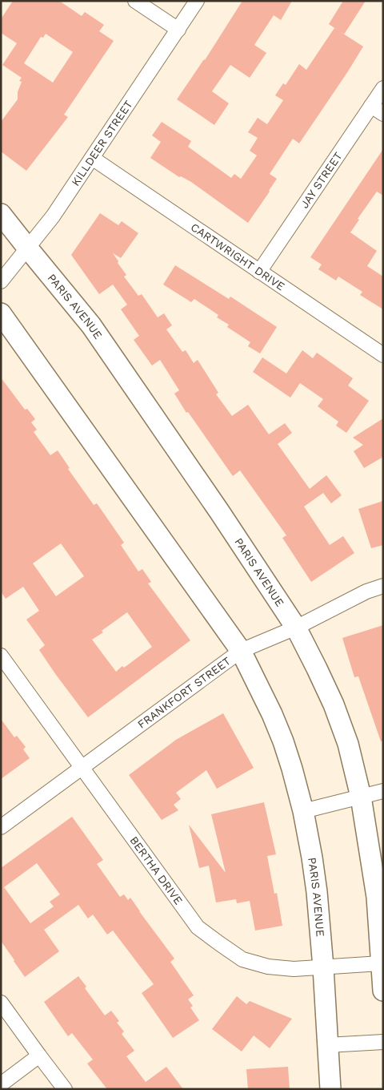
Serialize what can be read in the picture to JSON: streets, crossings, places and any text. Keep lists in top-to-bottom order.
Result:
{
  "streets": {
    "street": [
      "KILLDEER STREET",
      "JAY STREET",
      "CARTWRIGHT DRIVE",
      "PARIS AVENUE",
      "FRANKFORT STREET",
      "BERTHA DRIVE"
    ]
  },
  "crossings": [
    ["KILLDEER STREET", "CARTWRIGHT DRIVE"],
    ["KILLDEER STREET", "PARIS AVENUE"],
    ["JAY STREET", "CARTWRIGHT DRIVE"],
    ["PARIS AVENUE", "FRANKFORT STREET"],
    ["PARIS AVENUE", "BERTHA DRIVE"],
    ["FRANKFORT STREET", "BERTHA DRIVE"]
  ]
}
